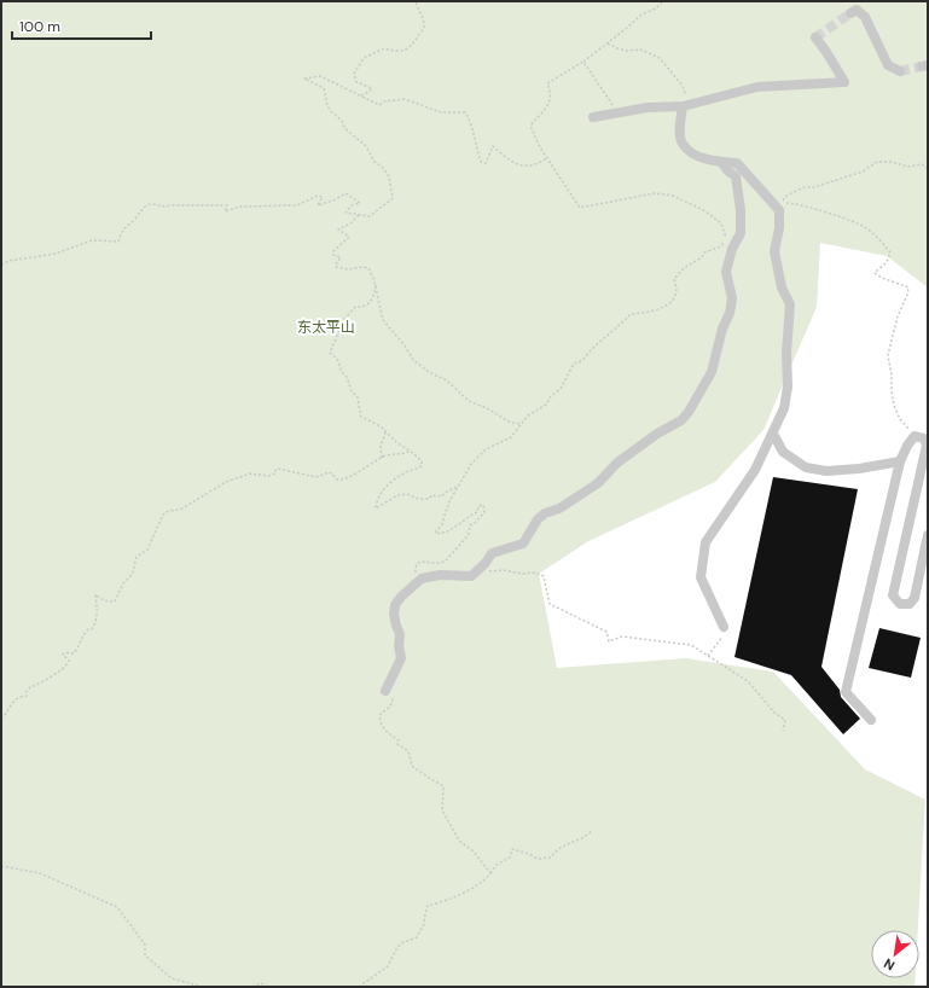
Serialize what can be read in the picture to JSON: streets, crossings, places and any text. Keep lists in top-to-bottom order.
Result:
{
  "parks": ["东太平山"],
  "scale_bar": "100 m",
  "north": "bottom left"
}
